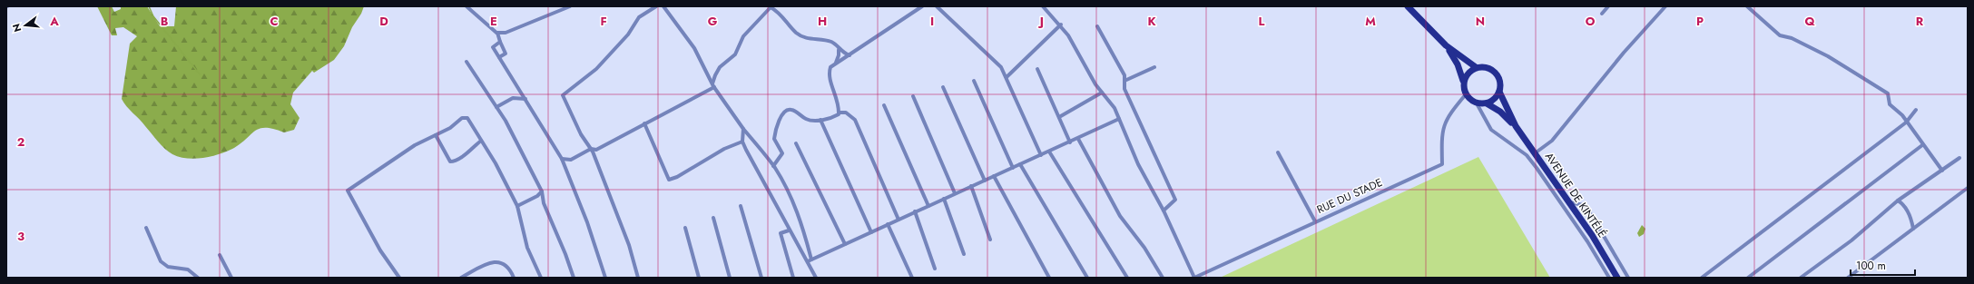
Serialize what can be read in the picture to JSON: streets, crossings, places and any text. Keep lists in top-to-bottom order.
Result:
{
  "streets": {
    "main road": ["AVENUE DE KINTÉLÉ"],
    "street": ["RUE DU STADE"]
  },
  "crossings": [
    ["AVENUE DE KINTÉLÉ", "RUE DU STADE"]
  ],
  "scale_bar": "100 m",
  "north": "left",
  "grid": {
    "columns": [
      "A",
      "B",
      "C",
      "D",
      "E",
      "F",
      "G",
      "H",
      "I",
      "J",
      "K",
      "L",
      "M",
      "N",
      "O",
      "P",
      "Q",
      "R"
    ],
    "rows": ["2", "3"]
  }
}
